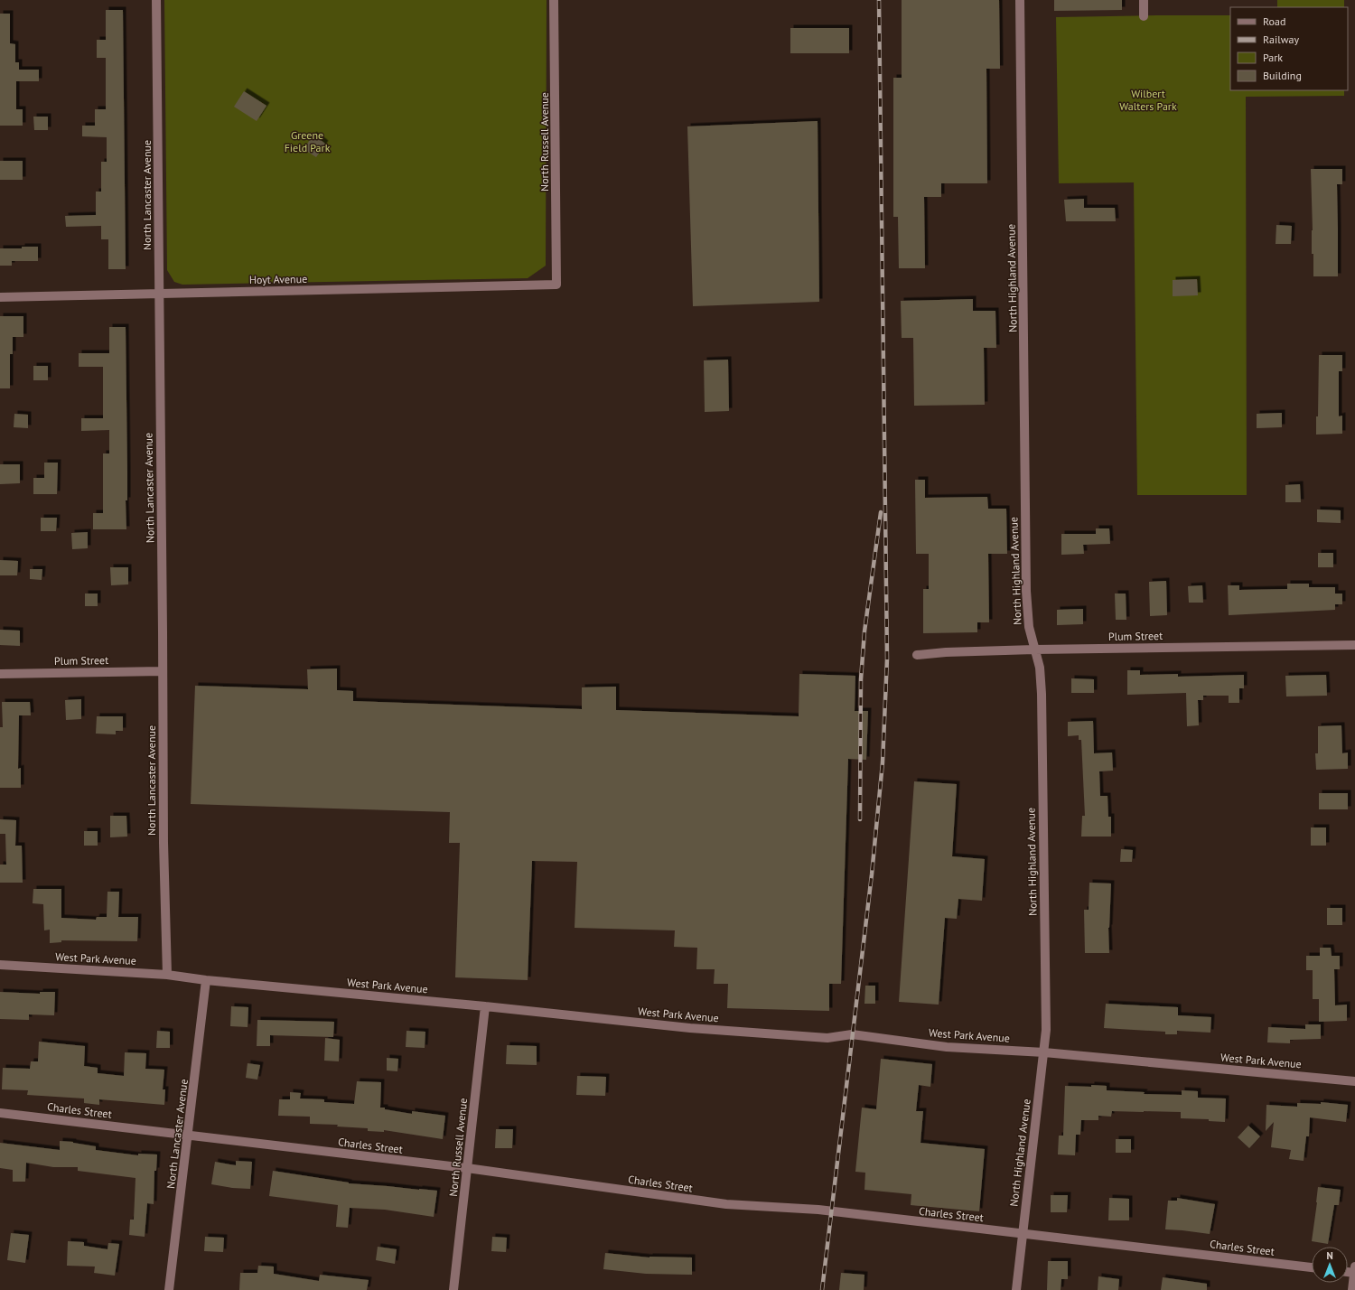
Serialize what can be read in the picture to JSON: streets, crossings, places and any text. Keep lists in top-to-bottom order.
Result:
{
  "streets": {
    "street": [
      "North Russell Avenue",
      "North Lancaster Avenue",
      "North Highland Avenue",
      "Hoyt Avenue",
      "Plum Street",
      "West Park Avenue",
      "Charles Street"
    ]
  },
  "crossings": [
    ["North Russell Avenue", "Hoyt Avenue"],
    ["North Russell Avenue", "West Park Avenue"],
    ["North Russell Avenue", "Charles Street"],
    ["North Lancaster Avenue", "Hoyt Avenue"],
    ["North Lancaster Avenue", "Plum Street"],
    ["North Lancaster Avenue", "West Park Avenue"],
    ["North Lancaster Avenue", "Charles Street"],
    ["North Highland Avenue", "Plum Street"],
    ["North Highland Avenue", "West Park Avenue"],
    ["North Highland Avenue", "Charles Street"]
  ],
  "parks": ["Wilbert Walters Park", "Greene Field Park"],
  "legend": [
    "Road",
    "Railway",
    "Park",
    "Building"
  ],
  "north": "top"
}
